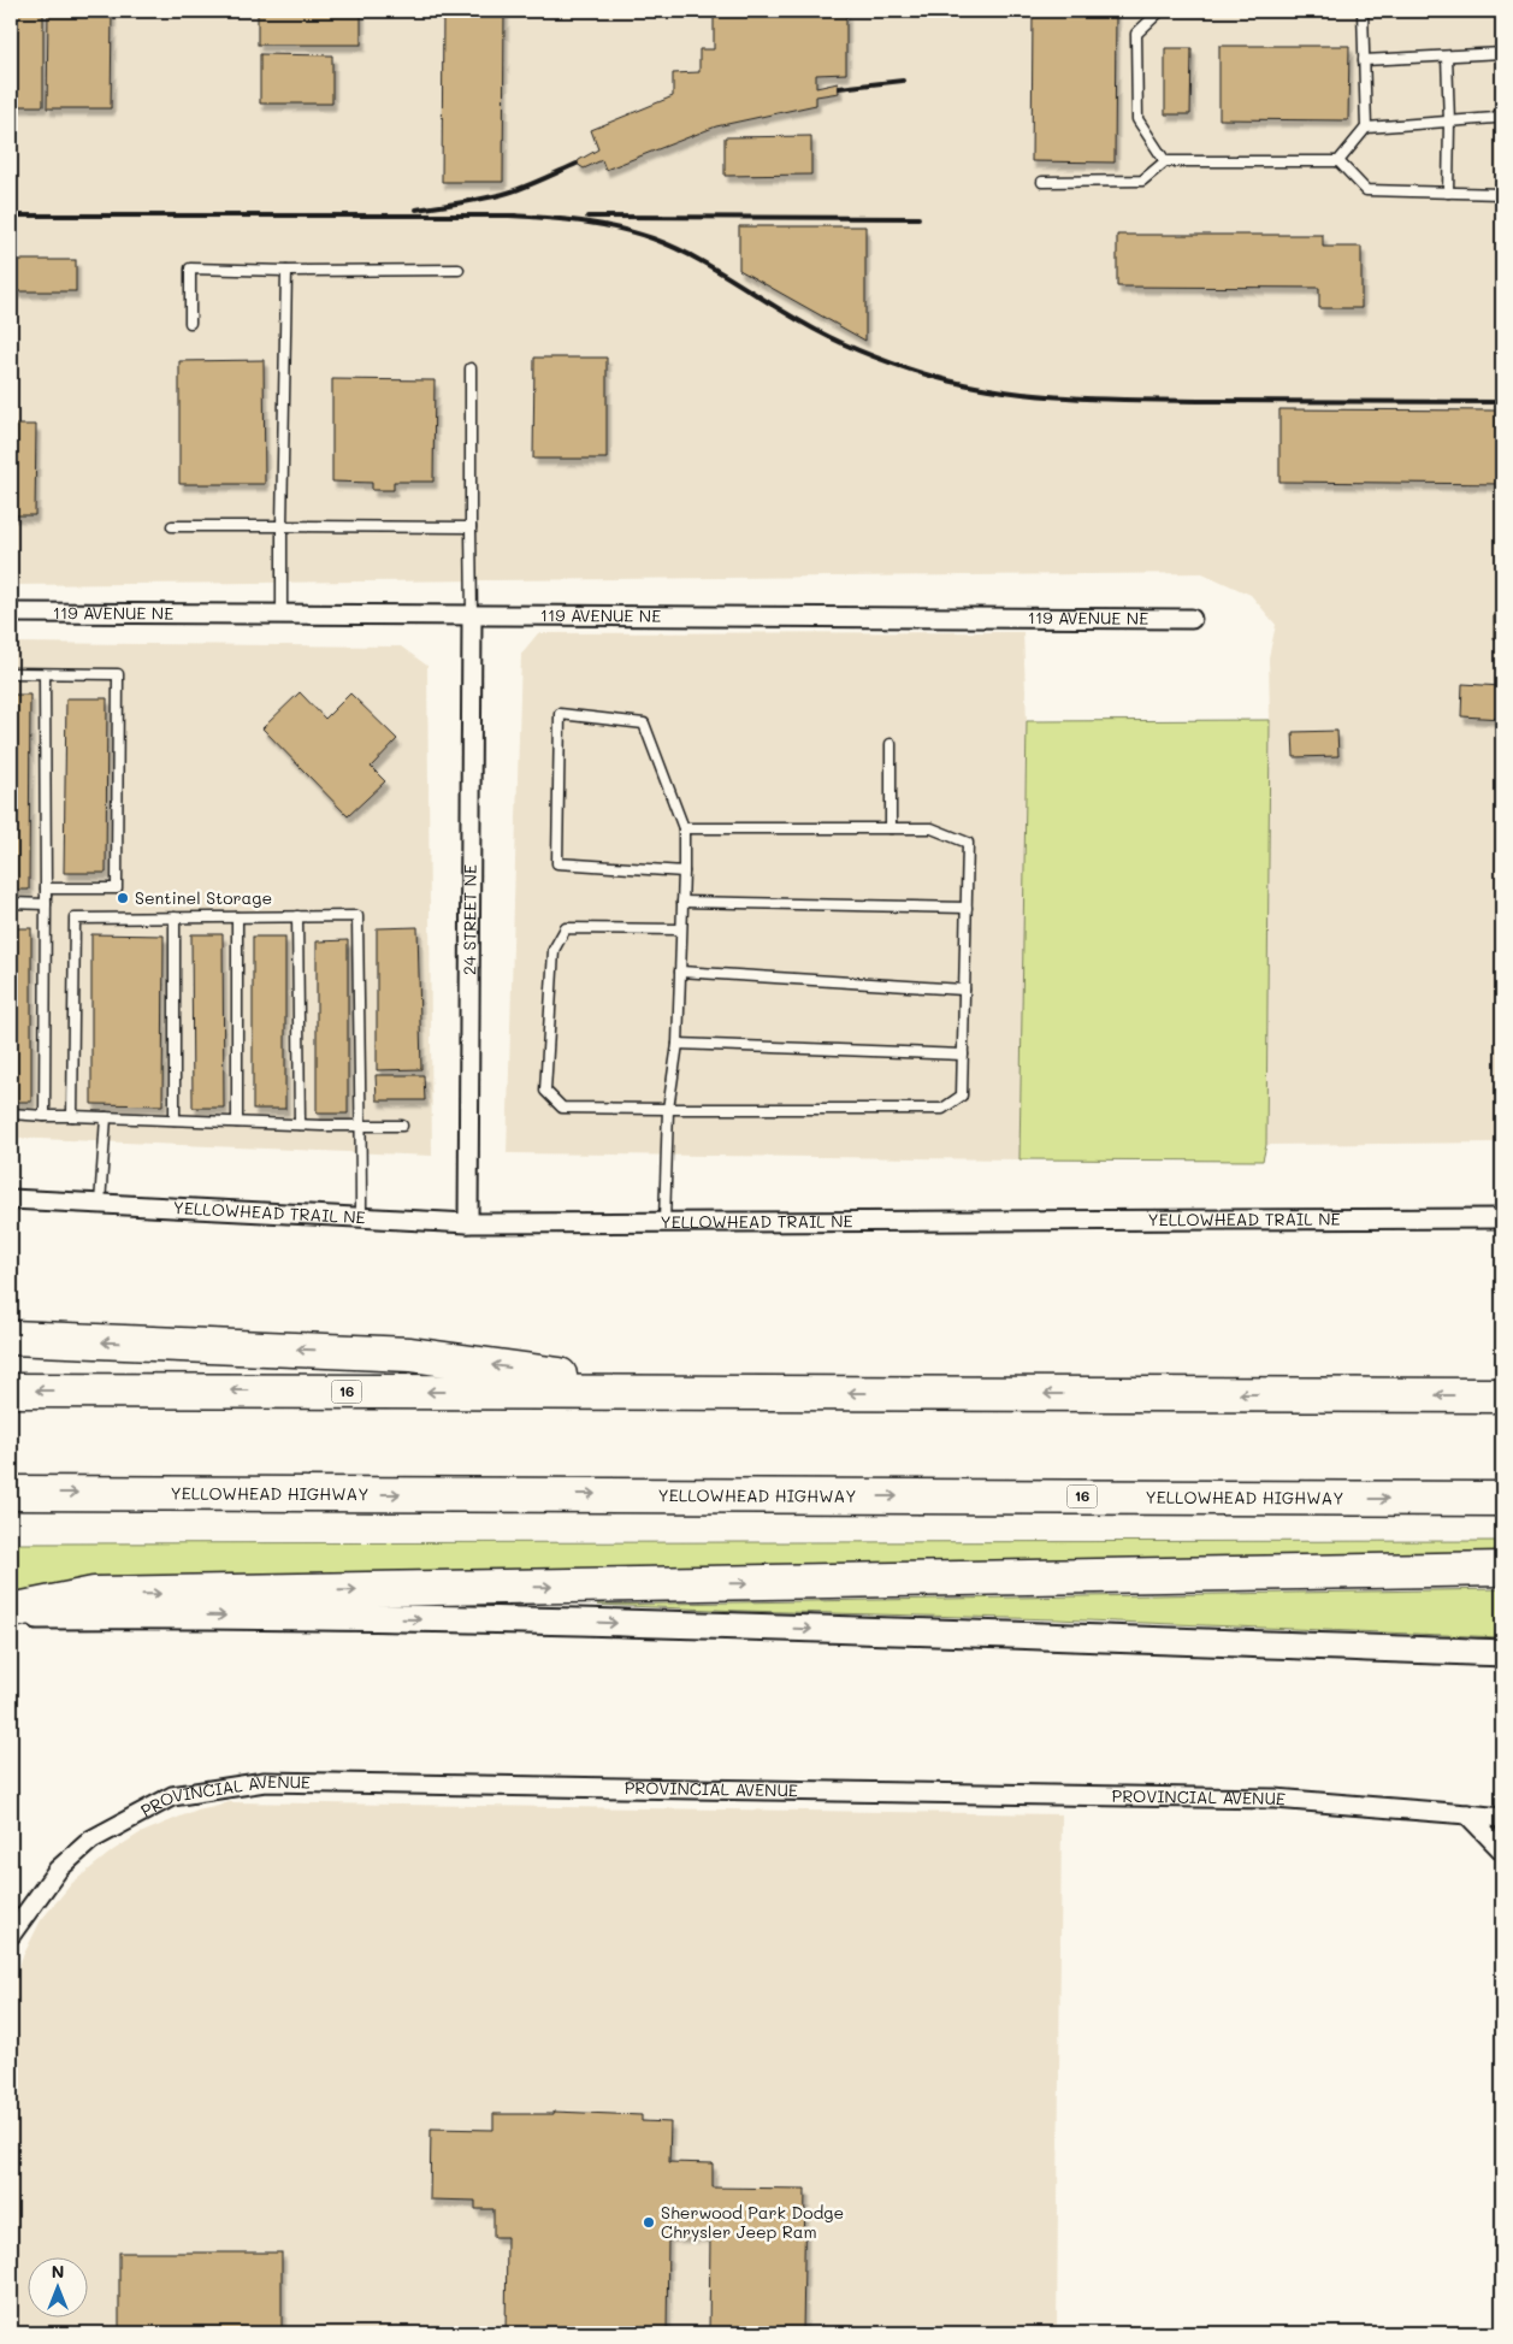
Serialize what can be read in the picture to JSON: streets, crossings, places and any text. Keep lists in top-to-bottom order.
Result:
{
  "streets": {
    "highway": ["16", "YELLOWHEAD HIGHWAY"],
    "street": [
      "119 AVENUE NE",
      "24 STREET NE",
      "YELLOWHEAD TRAIL NE",
      "PROVINCIAL AVENUE"
    ]
  },
  "crossings": [
    ["119 AVENUE NE", "24 STREET NE"],
    ["24 STREET NE", "YELLOWHEAD TRAIL NE"]
  ],
  "places": ["Sentinel Storage", "Sherwood Park Dodge Chrysler Jeep Ram"],
  "north": "top"
}
